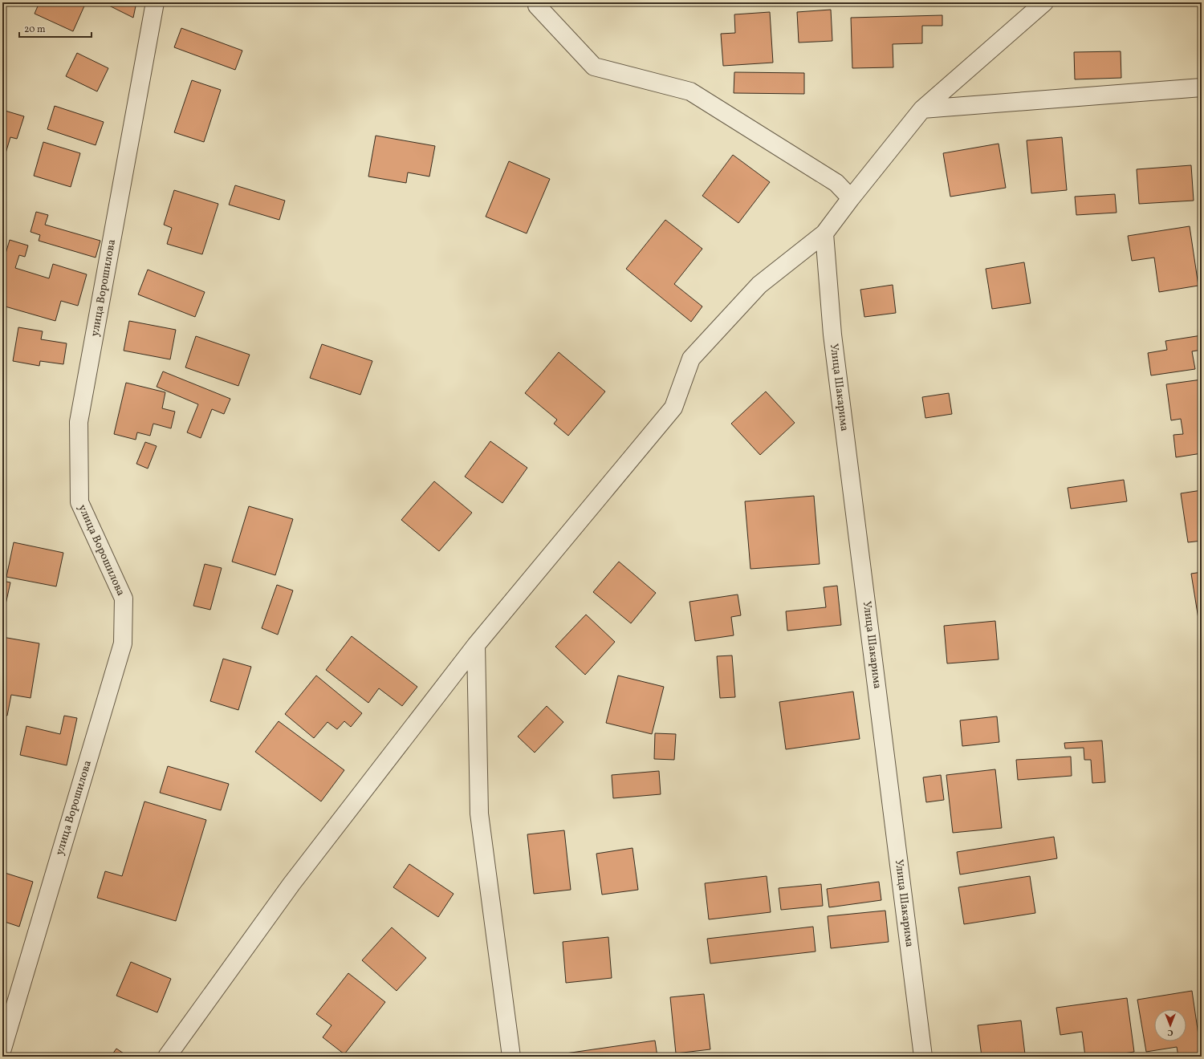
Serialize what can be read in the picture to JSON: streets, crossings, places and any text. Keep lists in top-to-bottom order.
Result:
{
  "streets": {
    "street": ["улица Ворошилова", "Улица Шакарима"]
  },
  "scale_bar": "20 m",
  "north": "bottom"
}
